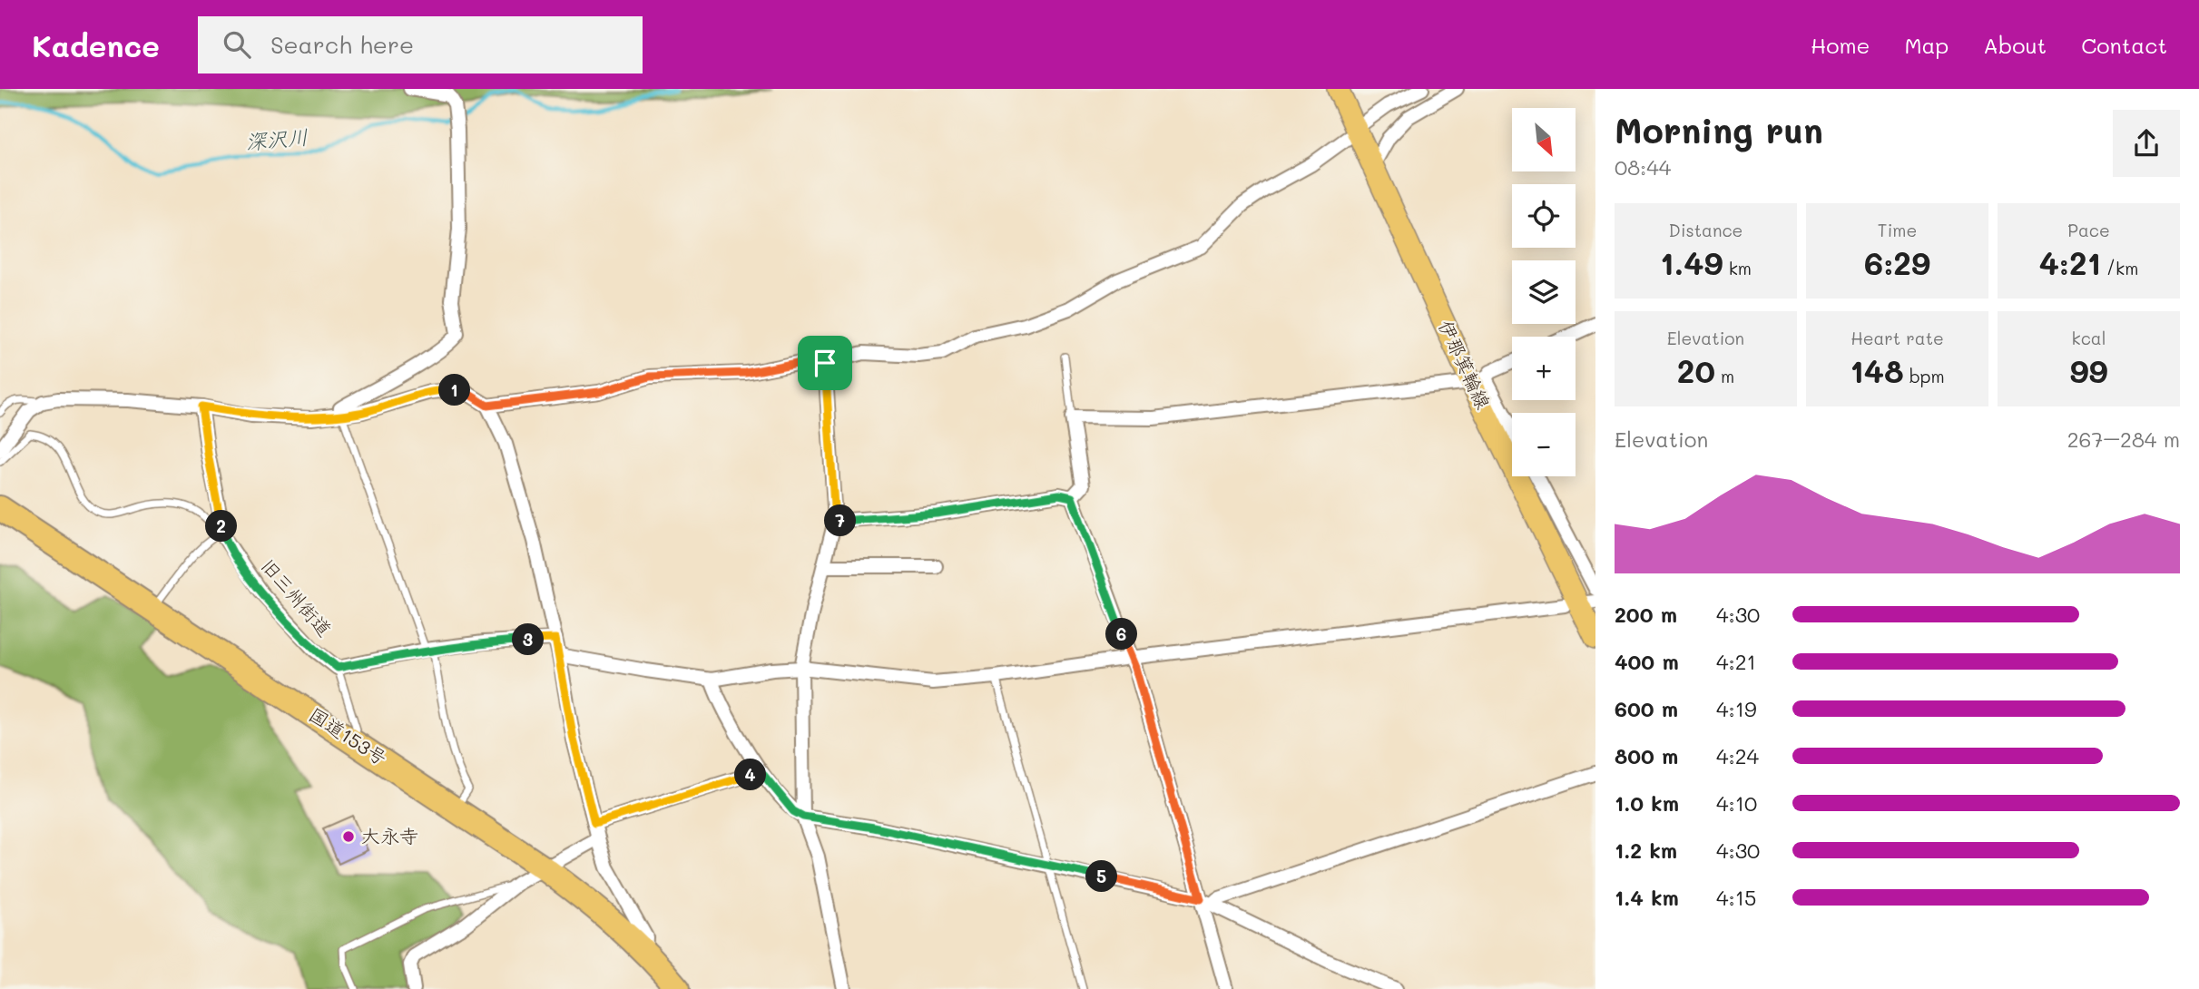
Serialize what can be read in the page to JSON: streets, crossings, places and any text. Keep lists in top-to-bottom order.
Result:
{
  "streets": {
    "highway": ["国道153号"],
    "main road": ["伊那箕輪線"],
    "street": ["旧三州街道"]
  },
  "water": ["深沢川"],
  "places": ["大永寺"],
  "north": "bottom right",
  "page": {
    "header": "Kadence",
    "search": "Search here",
    "nav": [
      "Home",
      "Map",
      "About",
      "Contact"
    ],
    "heading": ["Morning run", "08:44"],
    "map_buttons": ["+", "−"],
    "stats": [
      ["Distance", "1.49 km"],
      ["Time", "6:29"],
      ["Pace", "4:21 /km"],
      ["Elevation", "20 m"],
      ["Heart rate", "148 bpm"],
      ["kcal", "99"]
    ],
    "pins": [
      "1",
      "7",
      "2",
      "6",
      "3",
      "4",
      "5"
    ],
    "chart": ["Elevation", "267–284 m"],
    "list": [
      {
        "name": "200 m",
        "note": "4:30"
      },
      {
        "name": "400 m",
        "note": "4:21"
      },
      {
        "name": "600 m",
        "note": "4:19"
      },
      {
        "name": "800 m",
        "note": "4:24"
      },
      {
        "name": "1.0 km",
        "note": "4:10"
      },
      {
        "name": "1.2 km",
        "note": "4:30"
      },
      {
        "name": "1.4 km",
        "note": "4:15"
      }
    ]
  }
}
